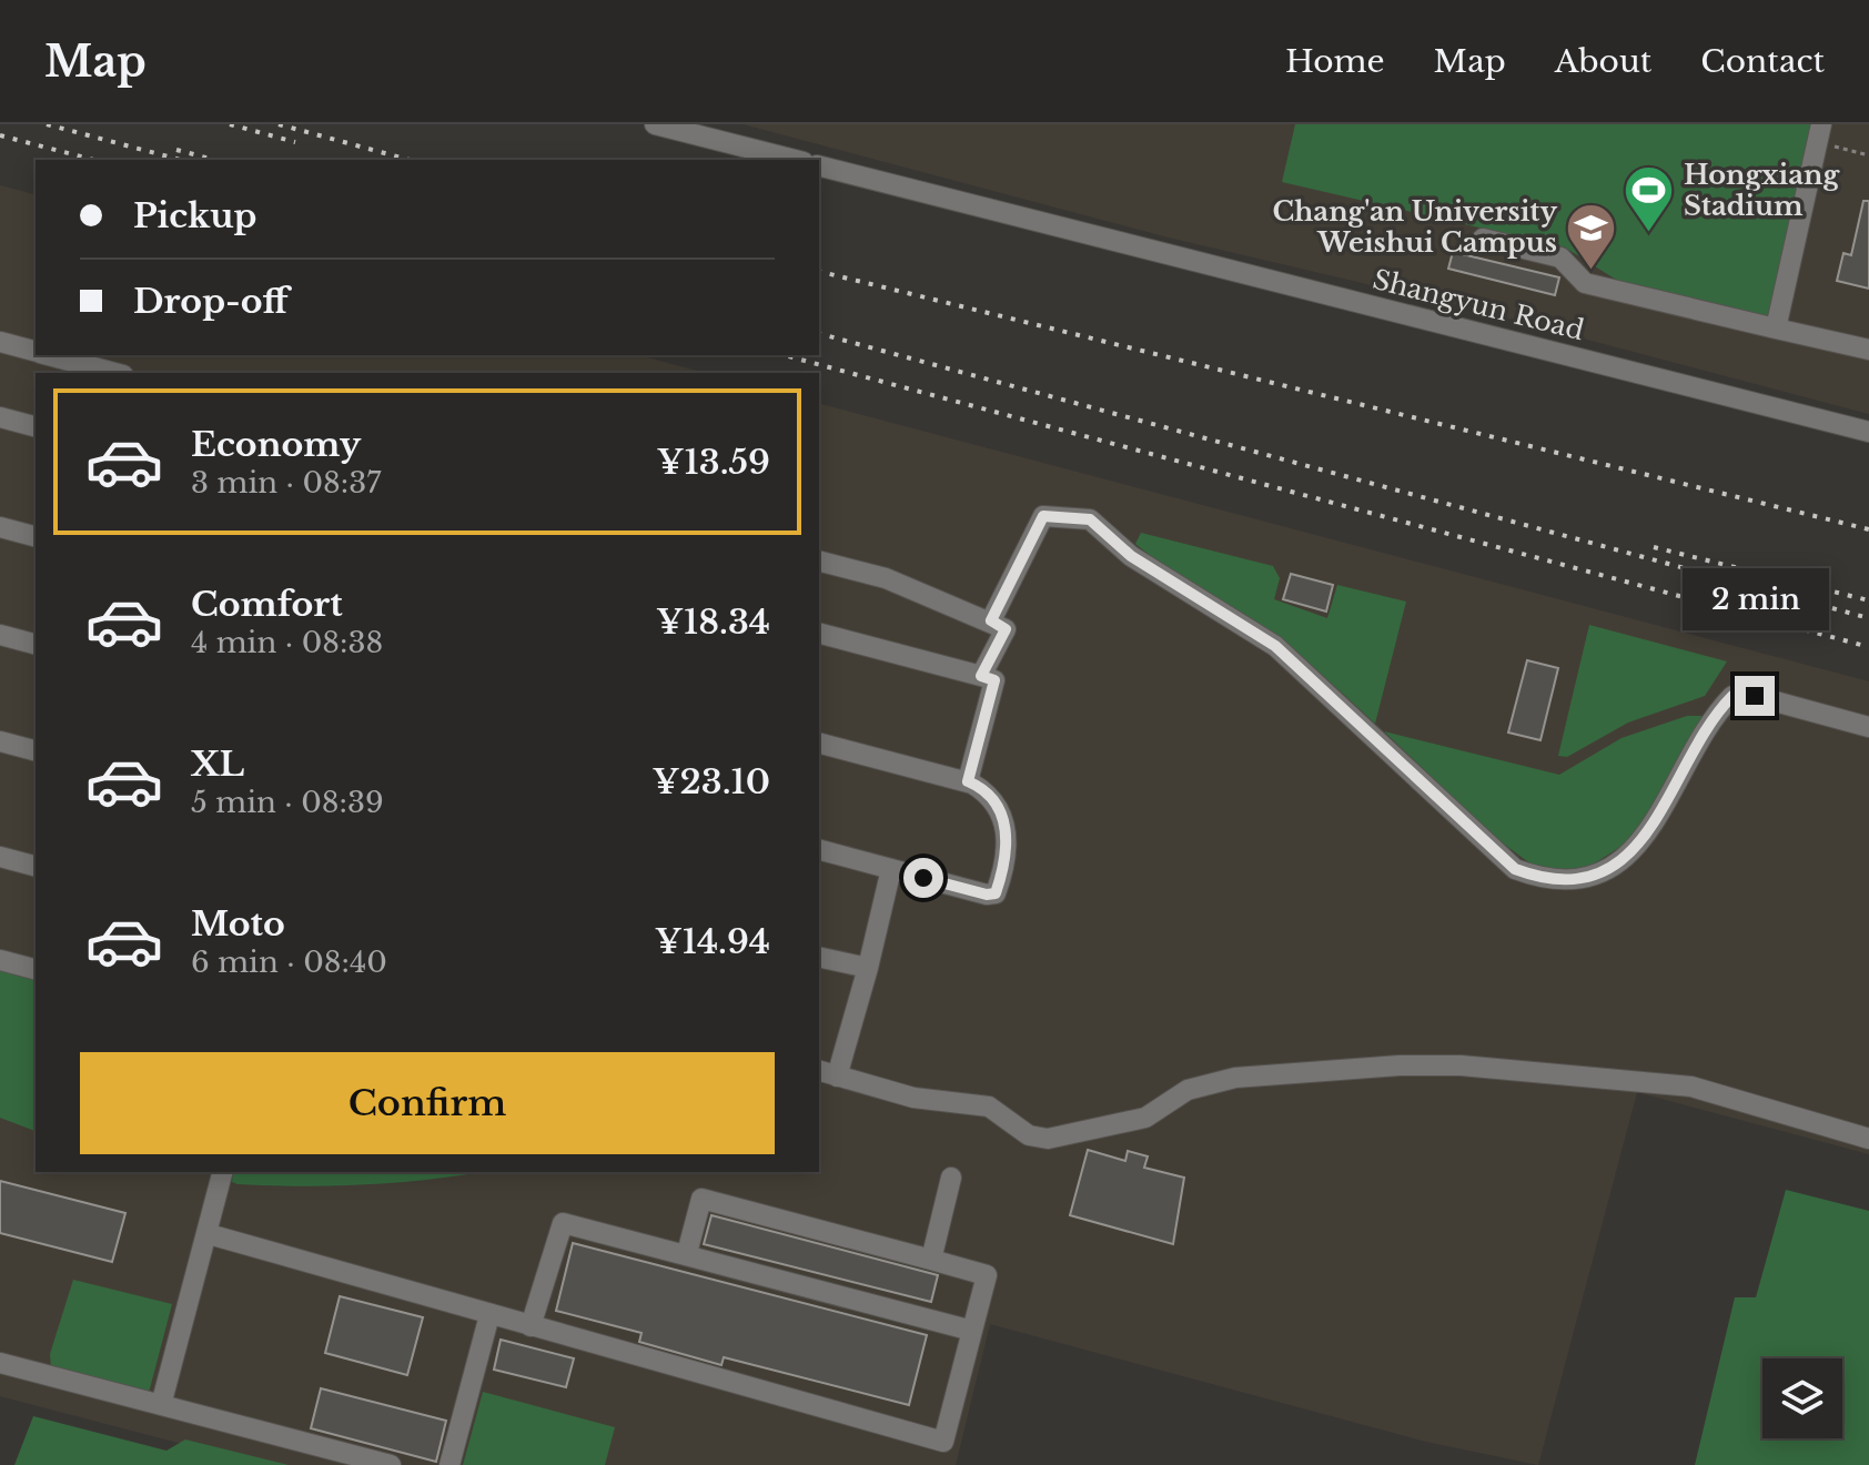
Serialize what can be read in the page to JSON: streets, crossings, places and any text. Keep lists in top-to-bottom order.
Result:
{
  "streets": {
    "street": ["Shangyun Road"]
  },
  "places": {
    "sports": ["Hongxiang Stadium"],
    "school or university": ["Chang'an University Weishui Campus"]
  },
  "page": {
    "header": "Map",
    "nav": [
      "Home",
      "Map",
      "About",
      "Contact"
    ],
    "banner": ["Pickup", "Drop-off"],
    "list": [
      {
        "name": "Economy",
        "note": "3 min · 08:37",
        "value": "¥13.59"
      },
      {
        "name": "Comfort",
        "note": "4 min · 08:38",
        "value": "¥18.34"
      },
      {
        "name": "XL",
        "note": "5 min · 08:39",
        "value": "¥23.10"
      },
      {
        "name": "Moto",
        "note": "6 min · 08:40",
        "value": "¥14.94"
      }
    ],
    "bubble": "2 min",
    "buttons": "Confirm"
  }
}
